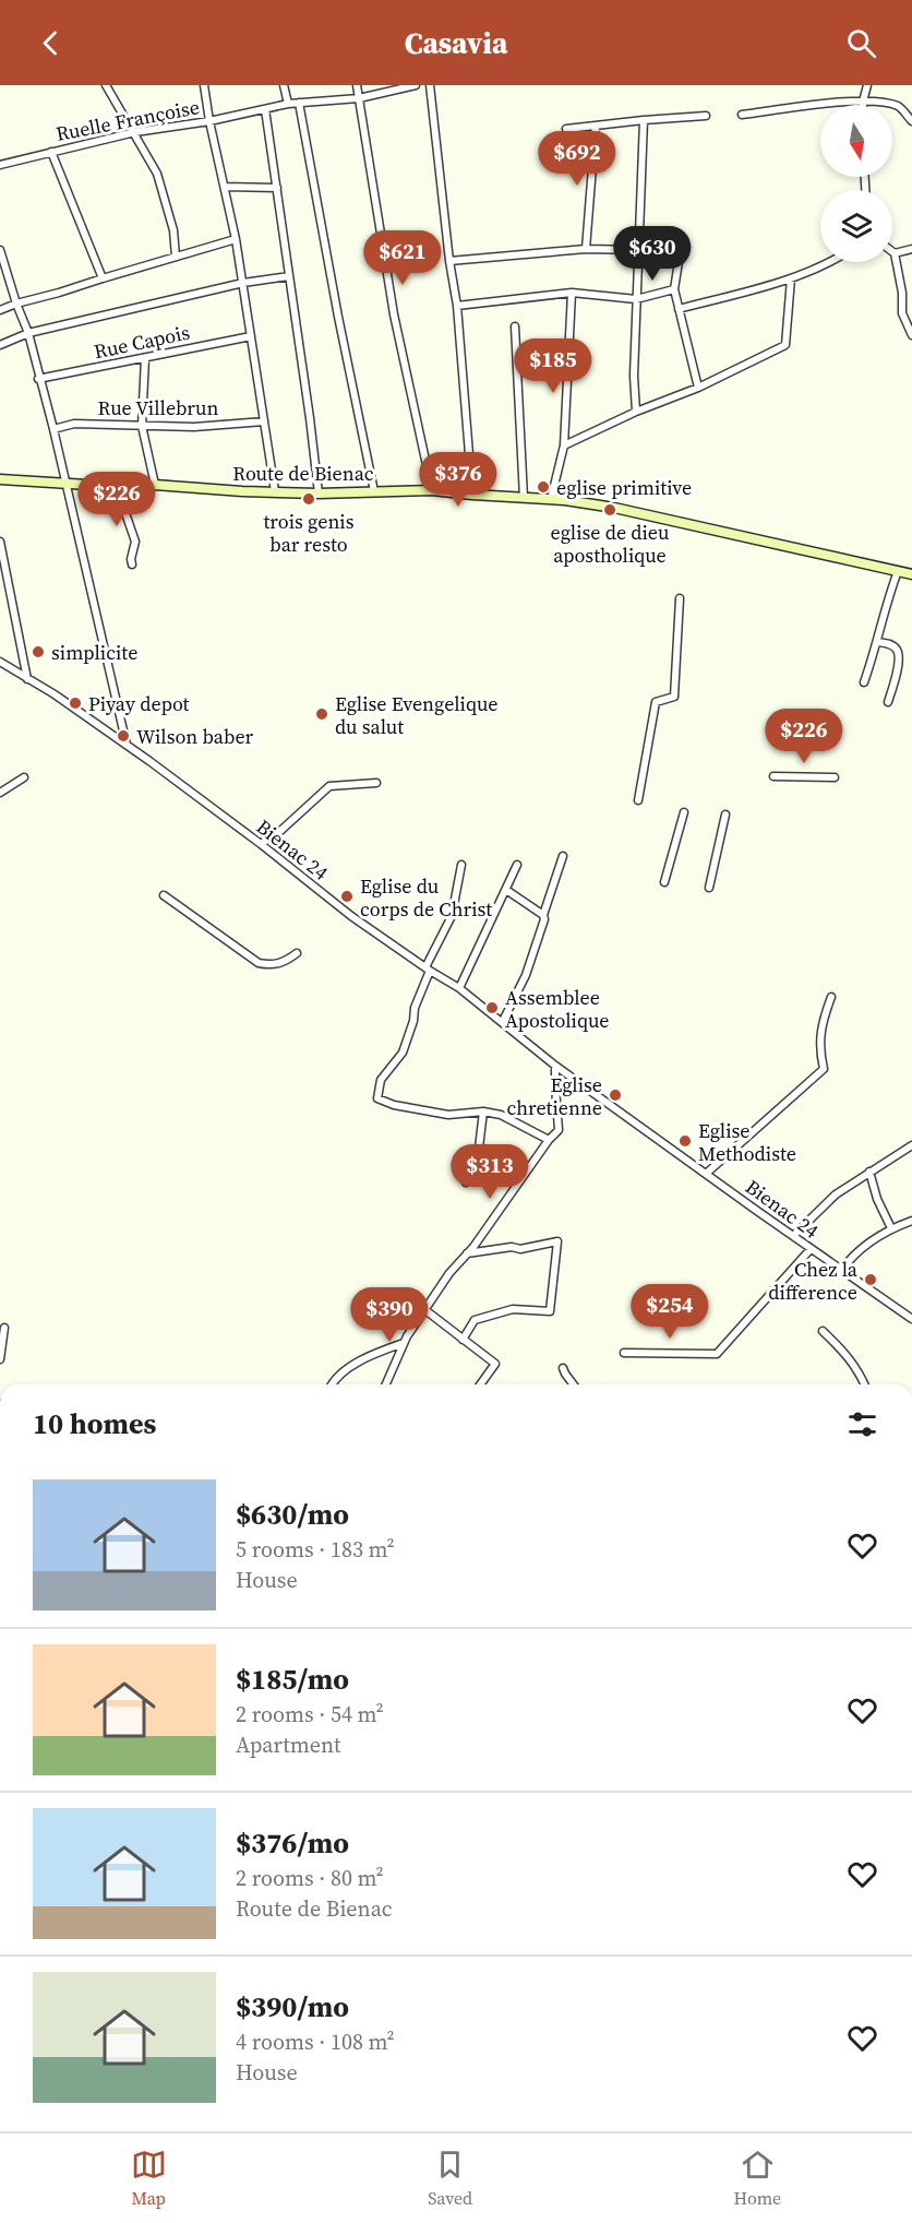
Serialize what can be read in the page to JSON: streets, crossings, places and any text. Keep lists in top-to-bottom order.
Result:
{
  "streets": {
    "main road": ["Route de Bienac"],
    "street": [
      "Ruelle Françoise",
      "Rue Capois",
      "Rue Villebrun",
      "Bienac 24"
    ]
  },
  "places": [
    "eglise primitive",
    "trois genis bar resto",
    "eglise de dieu apostholique",
    "simplicite",
    "Piyay depot",
    "Eglise Evengelique du salut",
    "Wilson baber",
    "Eglise du corps de Christ",
    "Assemblee Apostolique",
    "Eglise chretienne",
    "Eglise Methodiste",
    "Chez la difference"
  ],
  "north": "bottom",
  "page": {
    "header": "Casavia",
    "price": [
      "$692",
      "$630",
      "$621",
      "$185",
      "$376",
      "$226",
      "$226",
      "$313",
      "$254",
      "$390"
    ],
    "heading": "10 homes",
    "list": [
      {
        "name": "$630/mo",
        "note": "5 rooms · 183 m² · House"
      },
      {
        "name": "$185/mo",
        "note": "2 rooms · 54 m² · Apartment"
      },
      {
        "name": "$376/mo",
        "note": "2 rooms · 80 m² · Route de Bienac"
      },
      {
        "name": "$390/mo",
        "note": "4 rooms · 108 m² · House"
      }
    ],
    "tabs": ["Map", "Saved", "Home"]
  }
}
